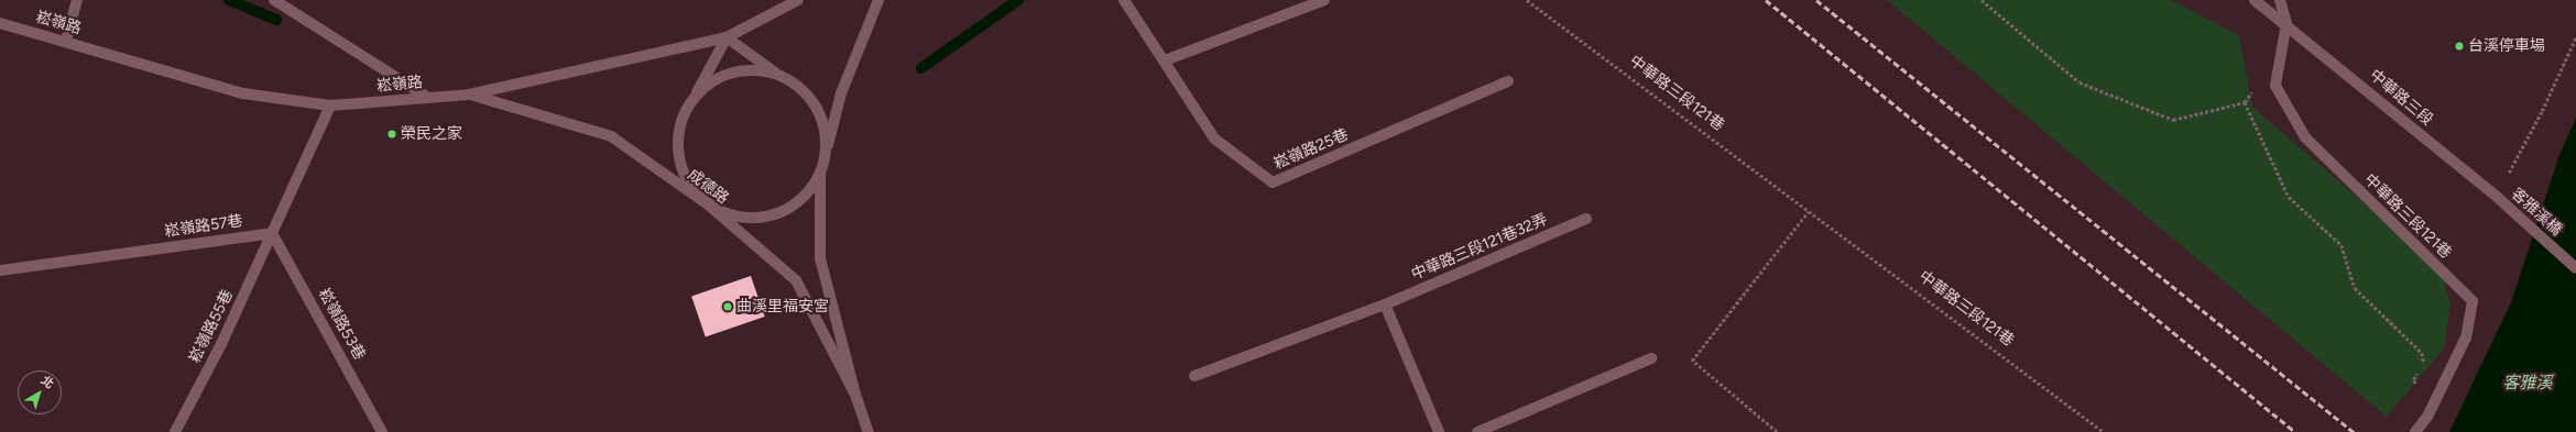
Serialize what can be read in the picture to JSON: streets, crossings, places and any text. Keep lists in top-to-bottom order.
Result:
{
  "streets": {
    "street": [
      "崧嶺路",
      "中華路三段121巷",
      "中華路三段",
      "崧嶺路25巷",
      "成德路",
      "客雅溪橋",
      "崧嶺路57巷",
      "中華路三段121巷32弄",
      "崧嶺路53巷",
      "崧嶺路55巷"
    ]
  },
  "crossings": [
    ["崧嶺路", "成德路"],
    ["中華路三段121巷", "中華路三段"],
    ["中華路三段", "客雅溪橋"],
    ["崧嶺路57巷", "崧嶺路53巷"],
    ["崧嶺路57巷", "崧嶺路55巷"],
    ["崧嶺路53巷", "崧嶺路55巷"]
  ],
  "water": ["客雅溪"],
  "places": ["台溪停車場", "榮民之家", "曲溪里福安宮"],
  "north": "top right"
}
